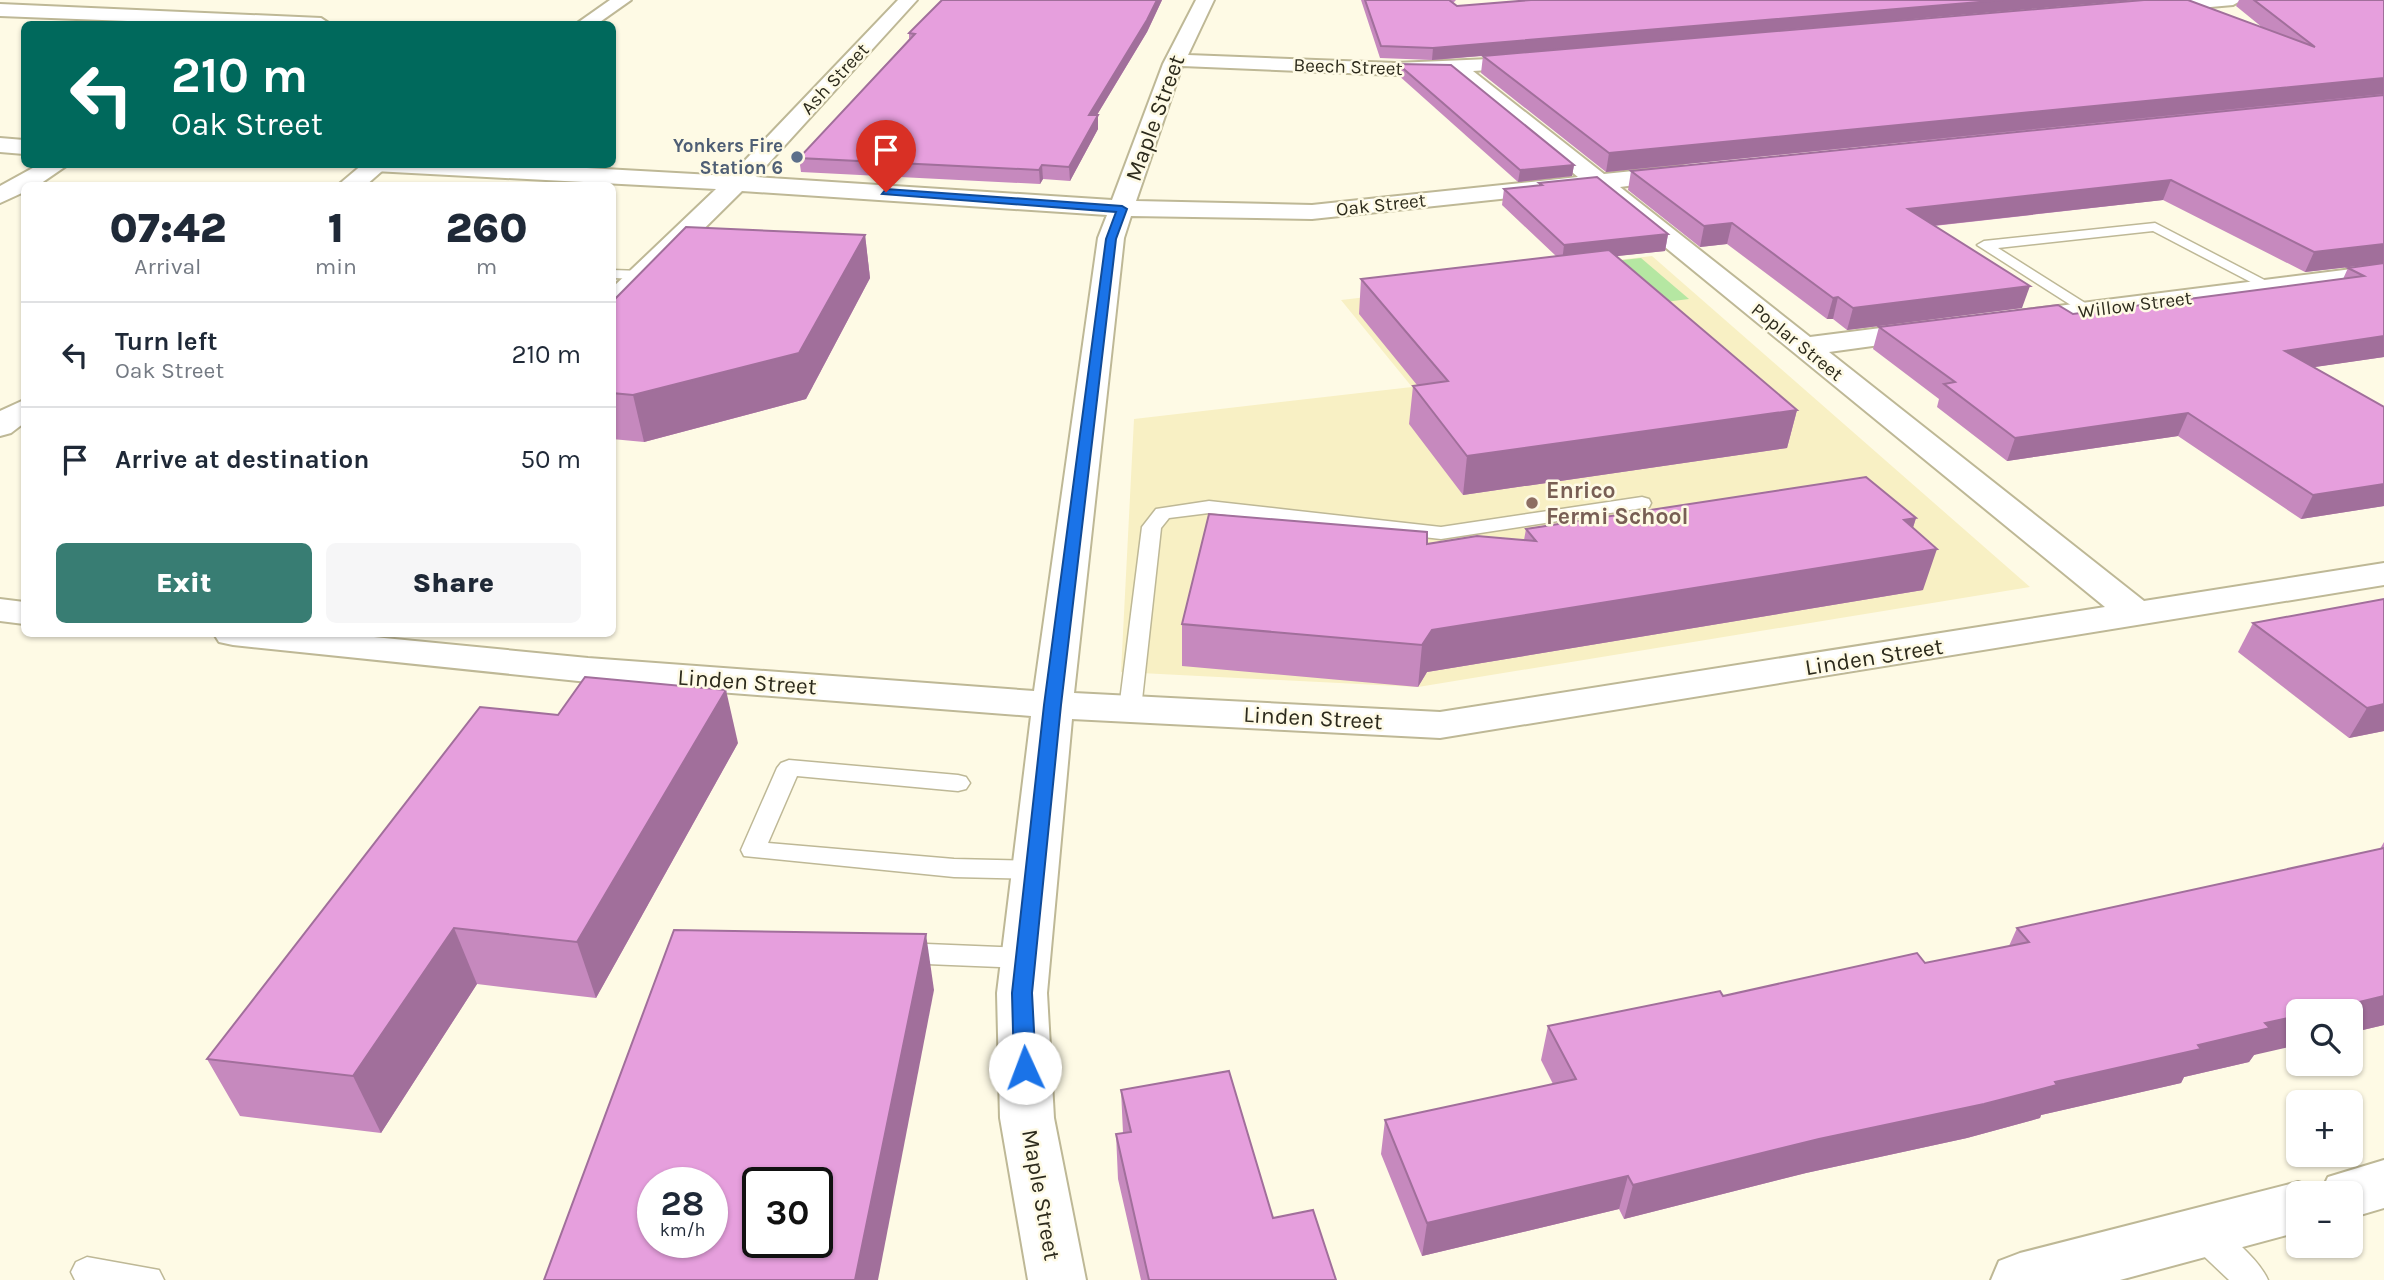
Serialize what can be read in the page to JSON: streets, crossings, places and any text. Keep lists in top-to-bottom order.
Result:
{
  "streets": {
    "street": [
      "Beech Street",
      "Ash Street",
      "Maple Street",
      "Oak Street",
      "Willow Street",
      "Poplar Street",
      "Linden Street"
    ]
  },
  "crossings": [
    ["Beech Street", "Maple Street"],
    ["Beech Street", "Poplar Street"],
    ["Ash Street", "Oak Street"],
    ["Maple Street", "Oak Street"],
    ["Maple Street", "Linden Street"],
    ["Oak Street", "Poplar Street"],
    ["Poplar Street", "Linden Street"]
  ],
  "places": ["Yonkers Fire Station 6", "Enrico Fermi School"],
  "page": {
    "turn": ["210 m", "Oak Street"],
    "eta": [
      "07:42",
      "Arrival",
      "1",
      "min",
      "260",
      "m"
    ],
    "list": [
      {
        "name": "Turn left",
        "note": "Oak Street",
        "value": "210 m"
      },
      {
        "name": "Arrive at destination",
        "value": "50 m"
      }
    ],
    "buttons": ["Exit", "Share"],
    "map_buttons": ["+", "−"],
    "speed": "28 km/h",
    "limit": "30"
  }
}
